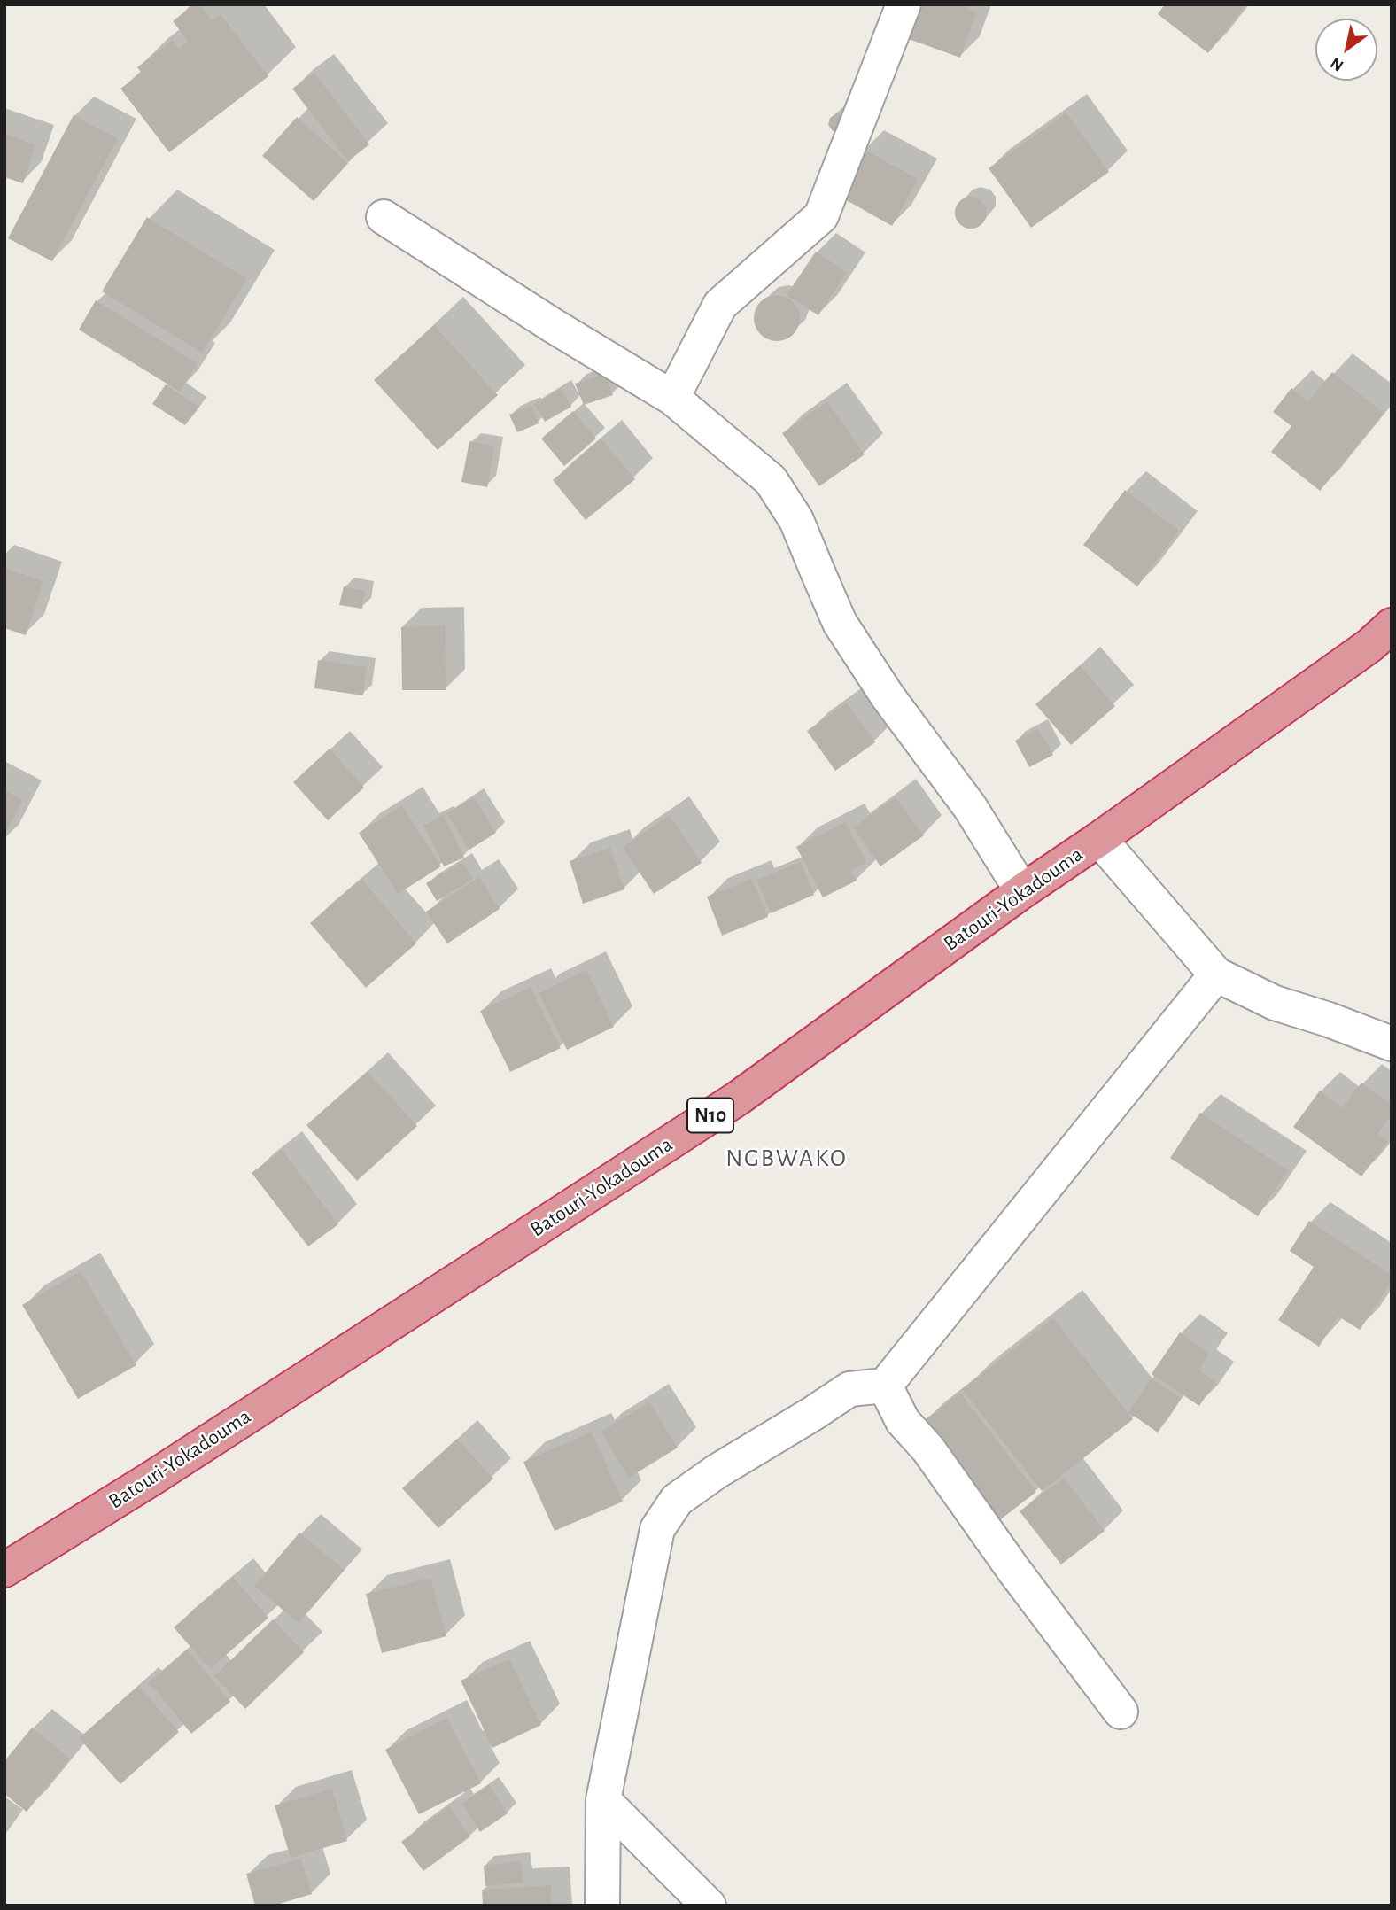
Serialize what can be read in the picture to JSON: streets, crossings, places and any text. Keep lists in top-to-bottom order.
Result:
{
  "streets": {
    "highway": ["Batouri-Yokadouma", "N10"]
  },
  "districts": ["NGBWAKO"],
  "north": "bottom left"
}
